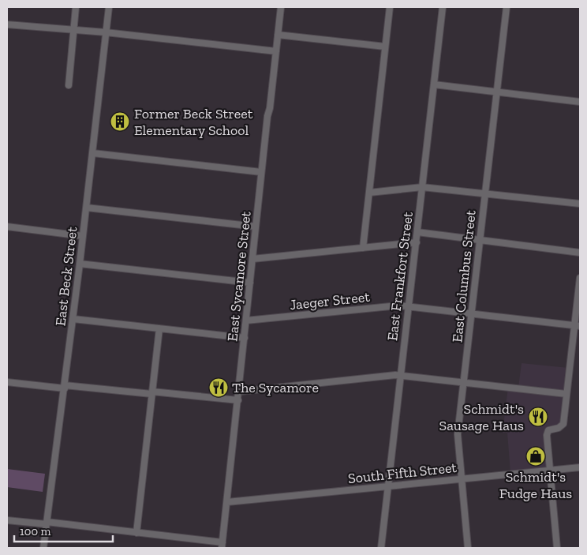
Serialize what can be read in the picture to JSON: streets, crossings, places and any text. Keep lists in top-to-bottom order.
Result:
{
  "streets": {
    "street": [
      "East Beck Street",
      "East Sycamore Street",
      "East Frankfort Street",
      "East Columbus Street",
      "Jaeger Street",
      "South Fifth Street"
    ]
  },
  "crossings": [
    ["East Sycamore Street", "Jaeger Street"],
    ["East Sycamore Street", "South Fifth Street"],
    ["East Frankfort Street", "Jaeger Street"],
    ["East Frankfort Street", "South Fifth Street"],
    ["East Columbus Street", "Jaeger Street"],
    ["East Columbus Street", "South Fifth Street"]
  ],
  "places": {
    "building": ["Former Beck Street Elementary School"],
    "restaurant": ["The Sycamore", "Schmidt's Sausage Haus"],
    "shop": ["Schmidt's Fudge Haus"]
  },
  "scale_bar": "100 m"
}
